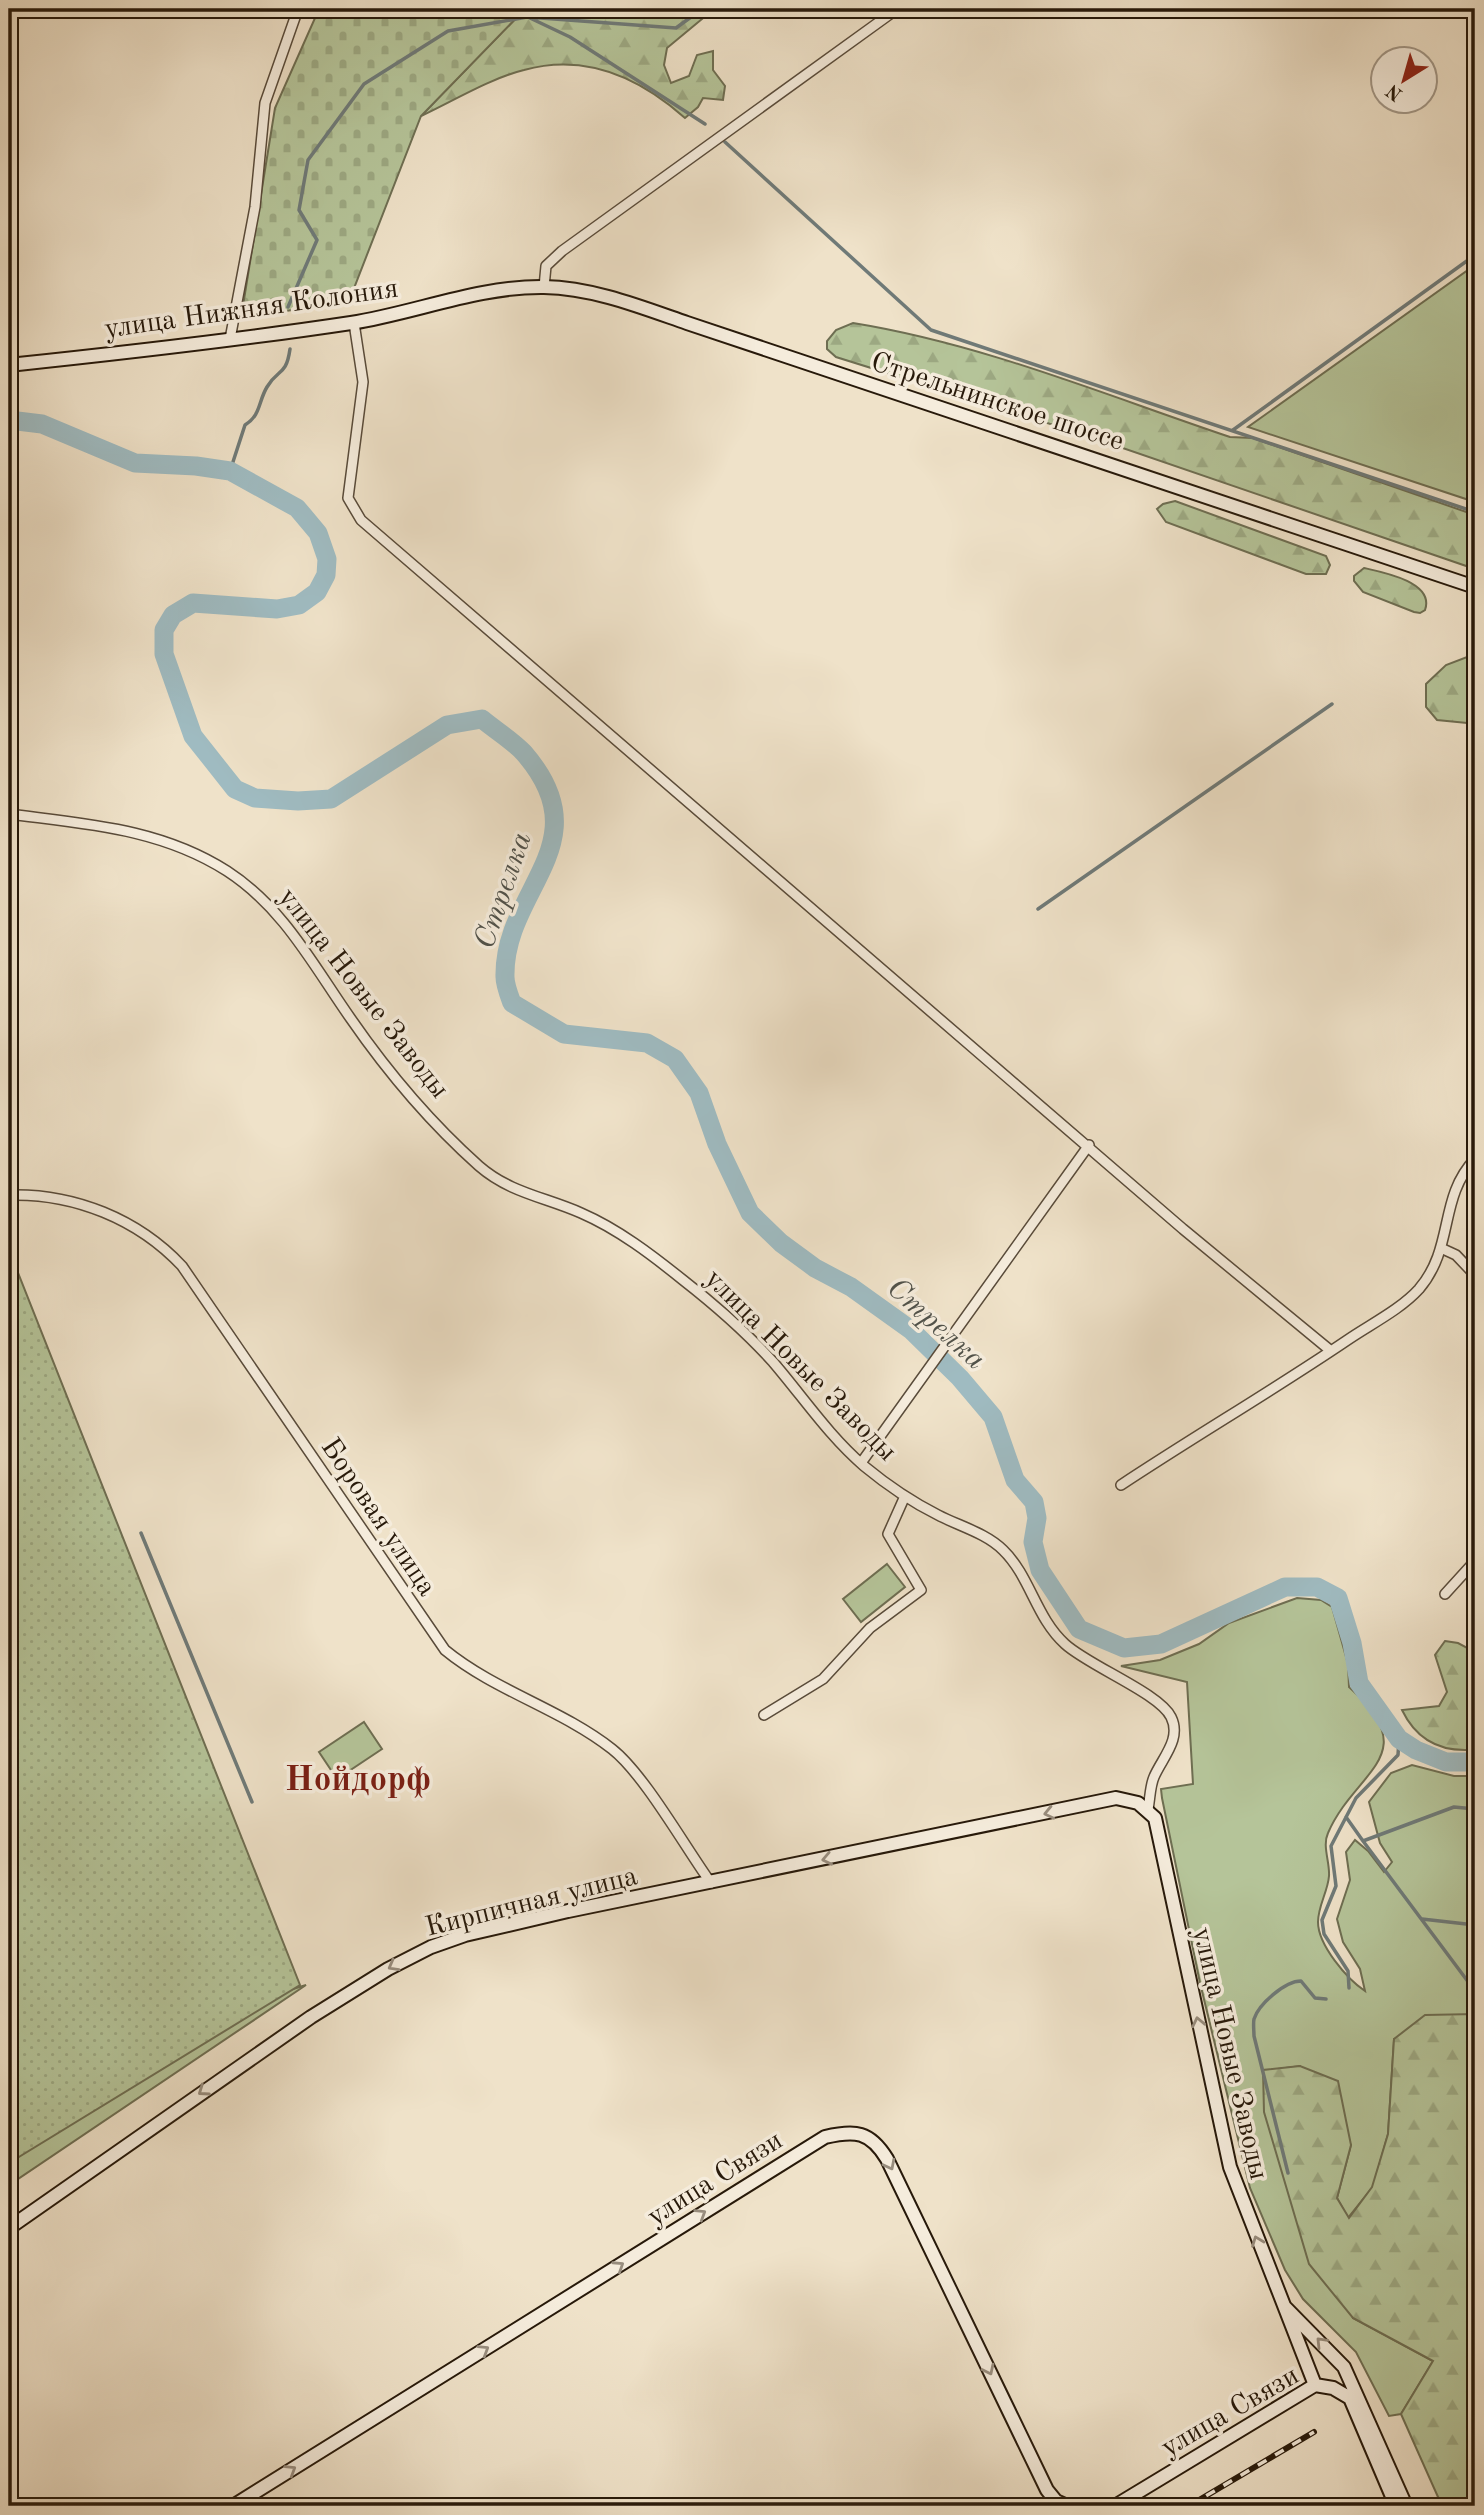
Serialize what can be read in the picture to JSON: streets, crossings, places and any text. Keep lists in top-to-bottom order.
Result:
{
  "streets": {
    "street": [
      "улица Нижняя Колония",
      "Стрельнинское шоссе",
      "улица Новые Заводы",
      "Боровая улица",
      "Кирпичная улица",
      "улица Связи"
    ]
  },
  "crossings": [
    ["улица Нижняя Колония", "Стрельнинское шоссе"],
    ["улица Новые Заводы", "Кирпичная улица"],
    ["улица Новые Заводы", "улица Связи"],
    ["Боровая улица", "Кирпичная улица"]
  ],
  "one_way": ["Кирпичная улица"],
  "districts": ["Нойдорф"],
  "water": ["Стрелка"],
  "north": "bottom left"
}
